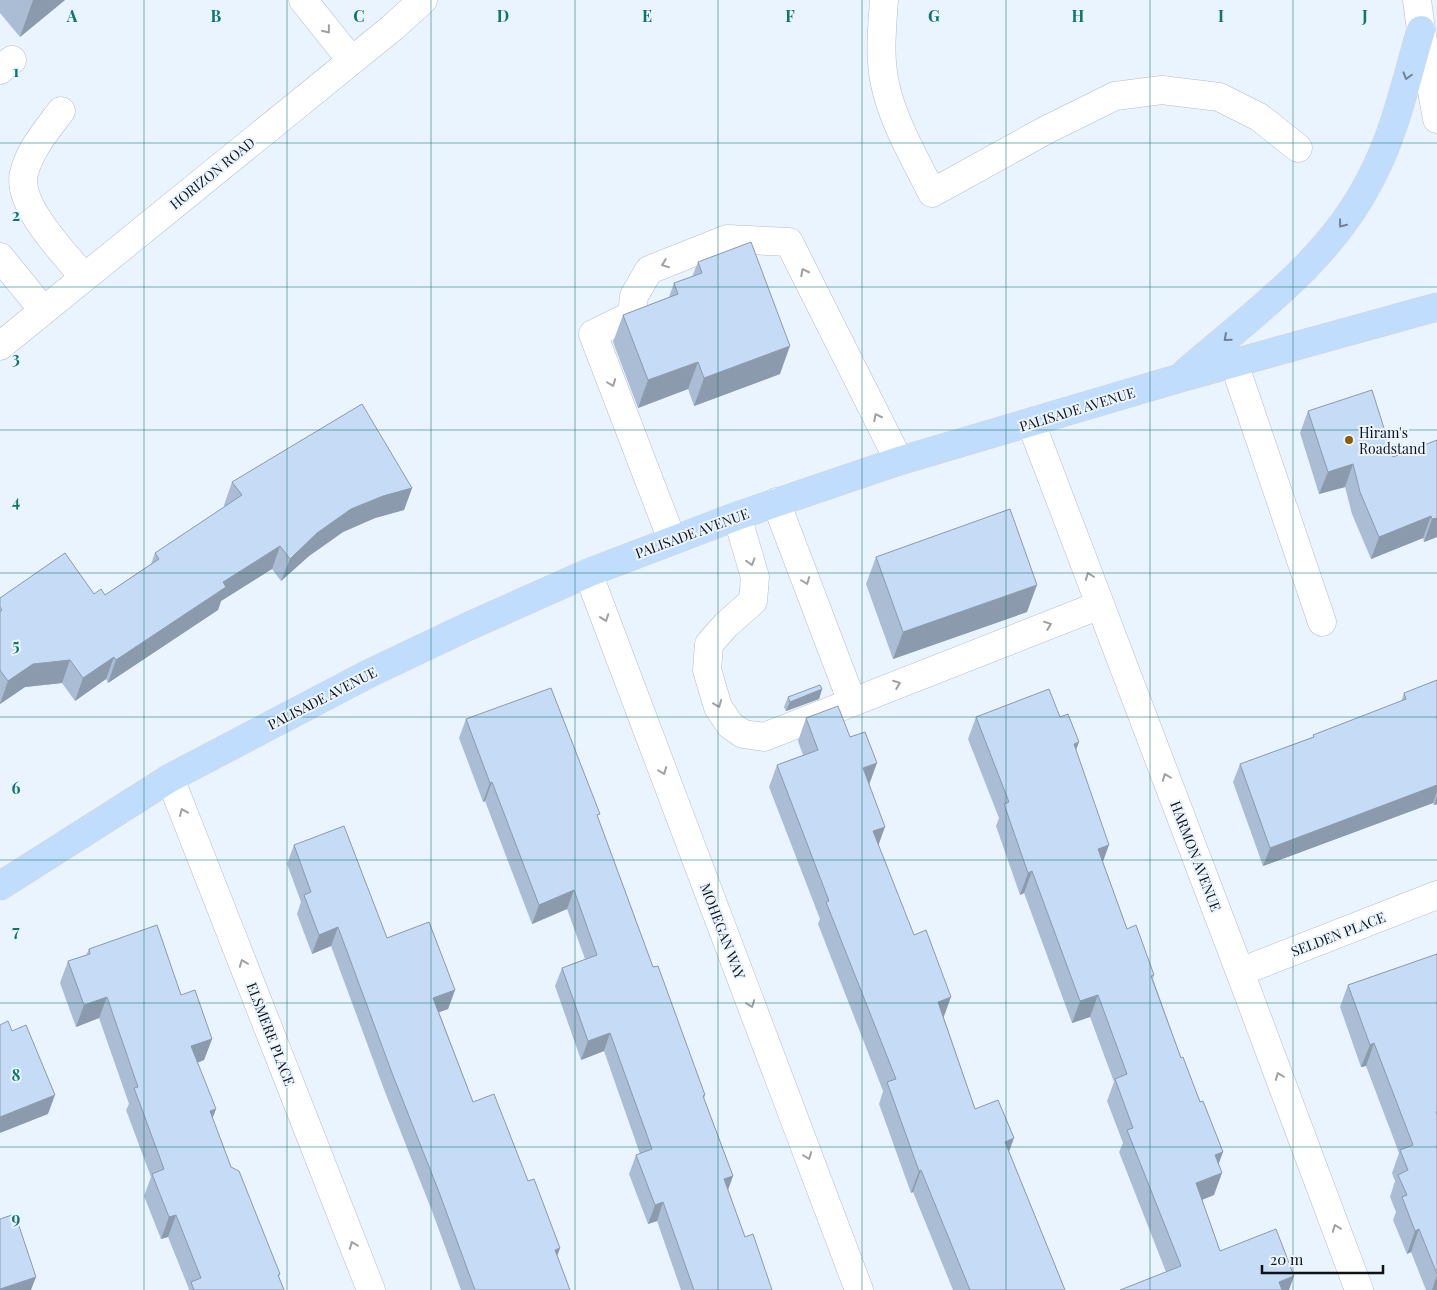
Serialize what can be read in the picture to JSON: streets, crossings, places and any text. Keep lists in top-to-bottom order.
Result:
{
  "streets": {
    "main road": ["PALISADE AVENUE"],
    "street": [
      "HORIZON ROAD",
      "HARMON AVENUE",
      "MOHEGAN WAY",
      "SELDEN PLACE",
      "ELSMERE PLACE"
    ]
  },
  "crossings": [
    ["PALISADE AVENUE", "HARMON AVENUE"],
    ["PALISADE AVENUE", "MOHEGAN WAY"],
    ["PALISADE AVENUE", "ELSMERE PLACE"],
    ["HARMON AVENUE", "SELDEN PLACE"]
  ],
  "one_way": ["HARMON AVENUE", "MOHEGAN WAY", "ELSMERE PLACE"],
  "places": ["Hiram's Roadstand"],
  "scale_bar": "20 m",
  "grid": {
    "columns": [
      "A",
      "B",
      "C",
      "D",
      "E",
      "F",
      "G",
      "H",
      "I",
      "J"
    ],
    "rows": [
      "1",
      "2",
      "3",
      "4",
      "5",
      "6",
      "7",
      "8",
      "9"
    ]
  }
}
